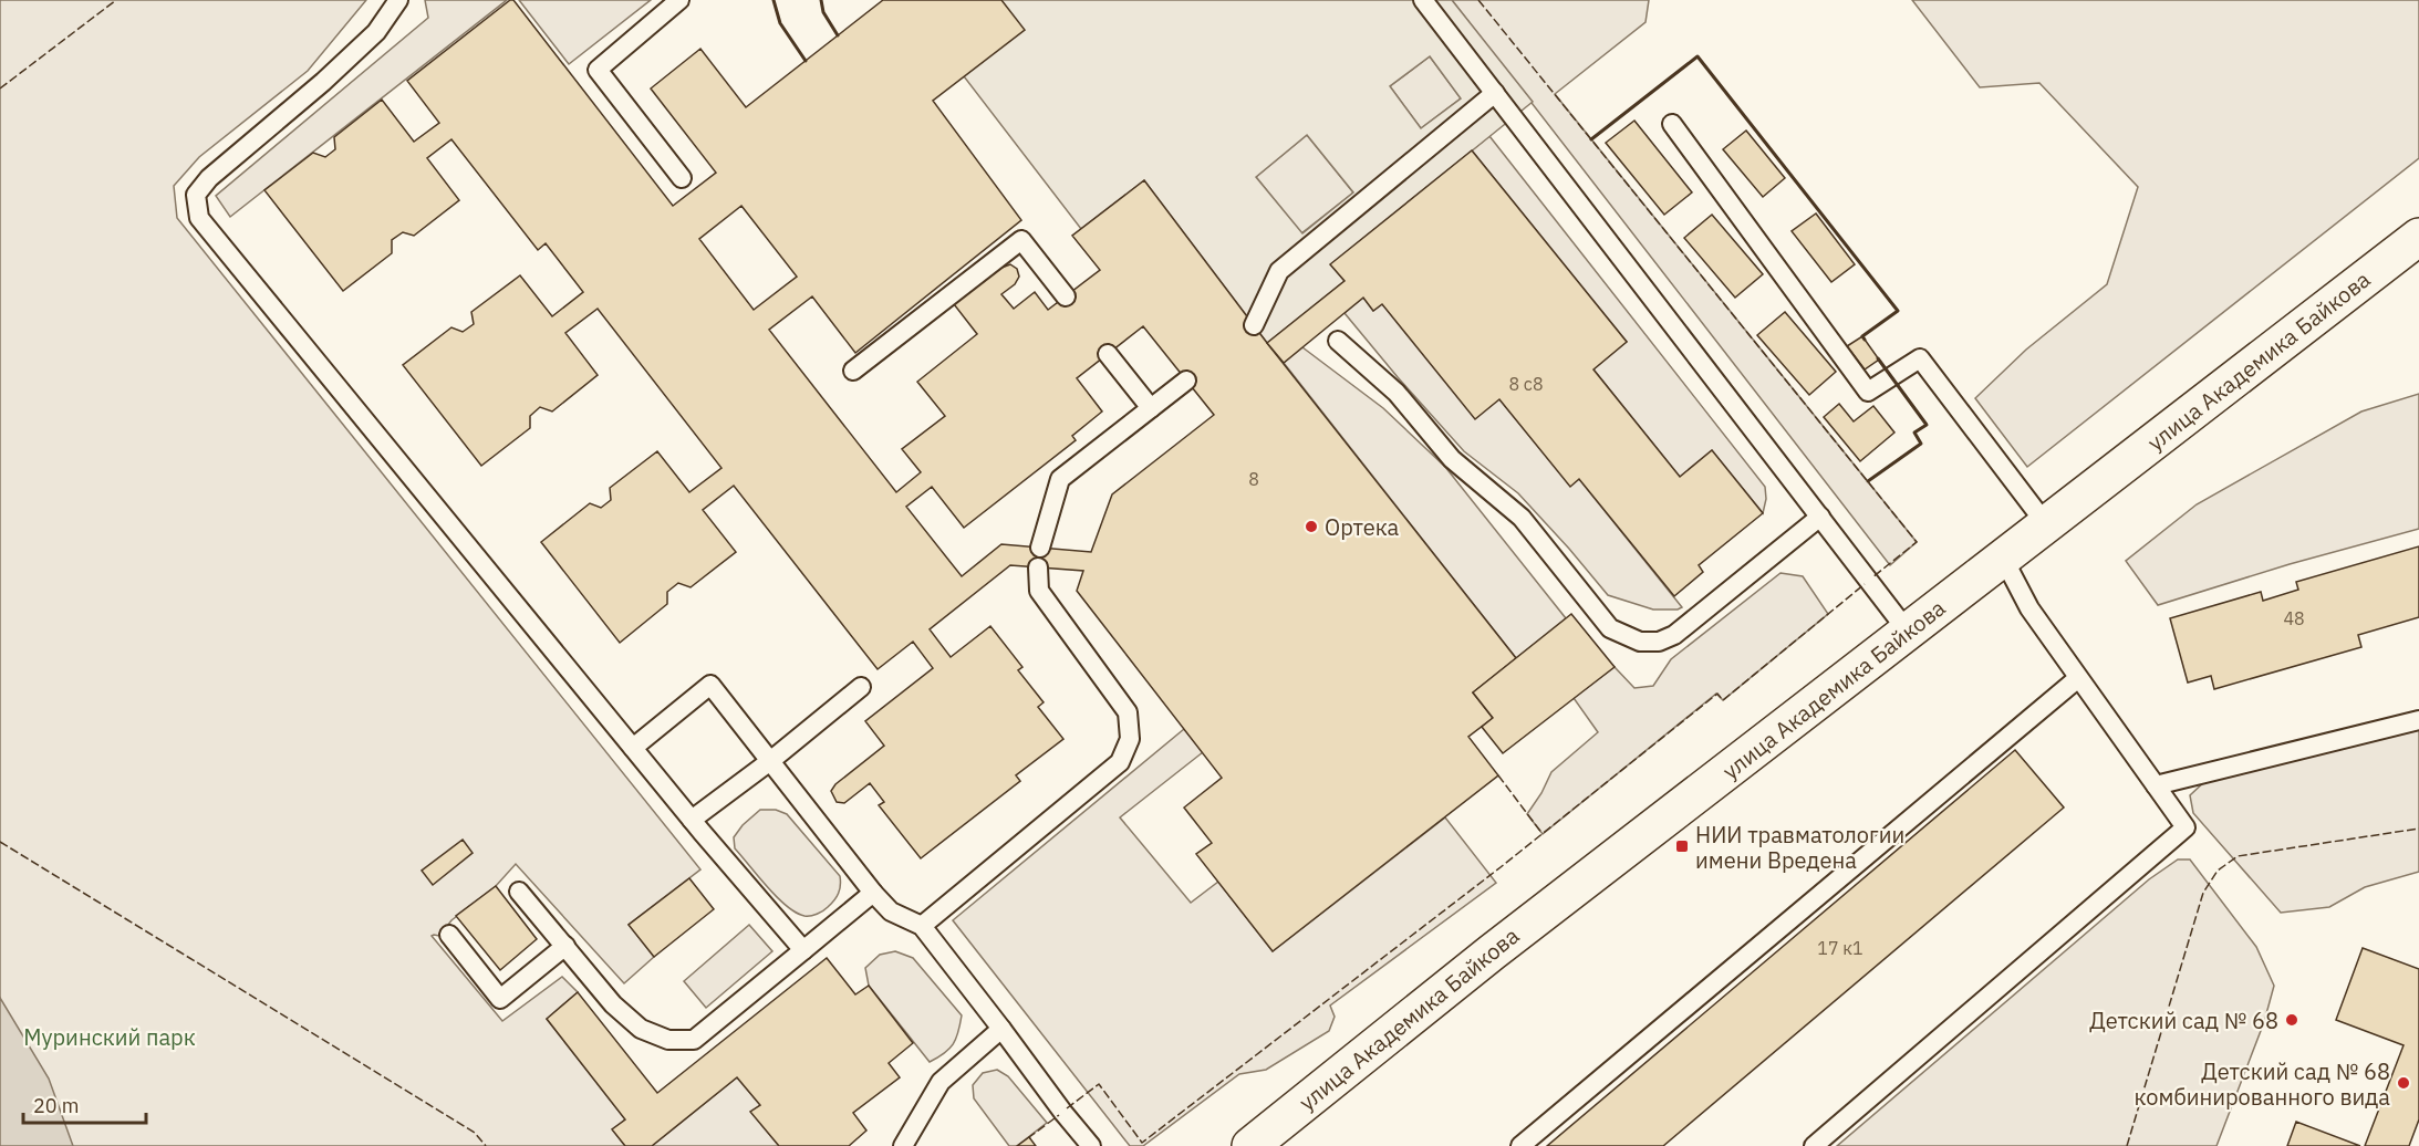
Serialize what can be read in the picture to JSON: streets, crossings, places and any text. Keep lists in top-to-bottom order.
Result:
{
  "streets": {
    "street": ["улица Академика Байкова"]
  },
  "parks": ["Муринский парк"],
  "places": {
    "other": ["Ортека", "Детский сад № 68", "Детский сад № 68 комбинированного вида"],
    "transit": ["НИИ травматологии имени Вредена"]
  },
  "house_numbers": [
    "8 с8",
    "8",
    "48",
    "17 к1"
  ],
  "scale_bar": "20 m"
}
